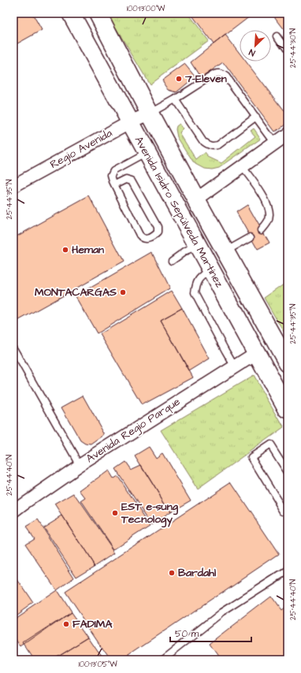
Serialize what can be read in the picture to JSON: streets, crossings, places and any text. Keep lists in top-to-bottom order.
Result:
{
  "streets": {
    "main road": ["Avenida Isidro Sepúlveda Martínez"],
    "street": ["Regio Avenida", "Avenida Regio Parque"]
  },
  "crossings": [
    ["Regio Avenida", "Avenida Isidro Sepúlveda Martínez"],
    ["Avenida Isidro Sepúlveda Martínez", "Avenida Regio Parque"]
  ],
  "places": [
    "7-Eleven",
    "Heman",
    "MONTACARGAS",
    "EST e-sung Tecnology",
    "Bardahl",
    "FADIMA"
  ],
  "scale_bar": "50 m",
  "north": "bottom left",
  "coordinates": [
    "100°13'00\"W",
    "25°44'30\"N",
    "25°44'35\"N",
    "25°44'40\"N",
    "100°13'05\"W"
  ]
}
